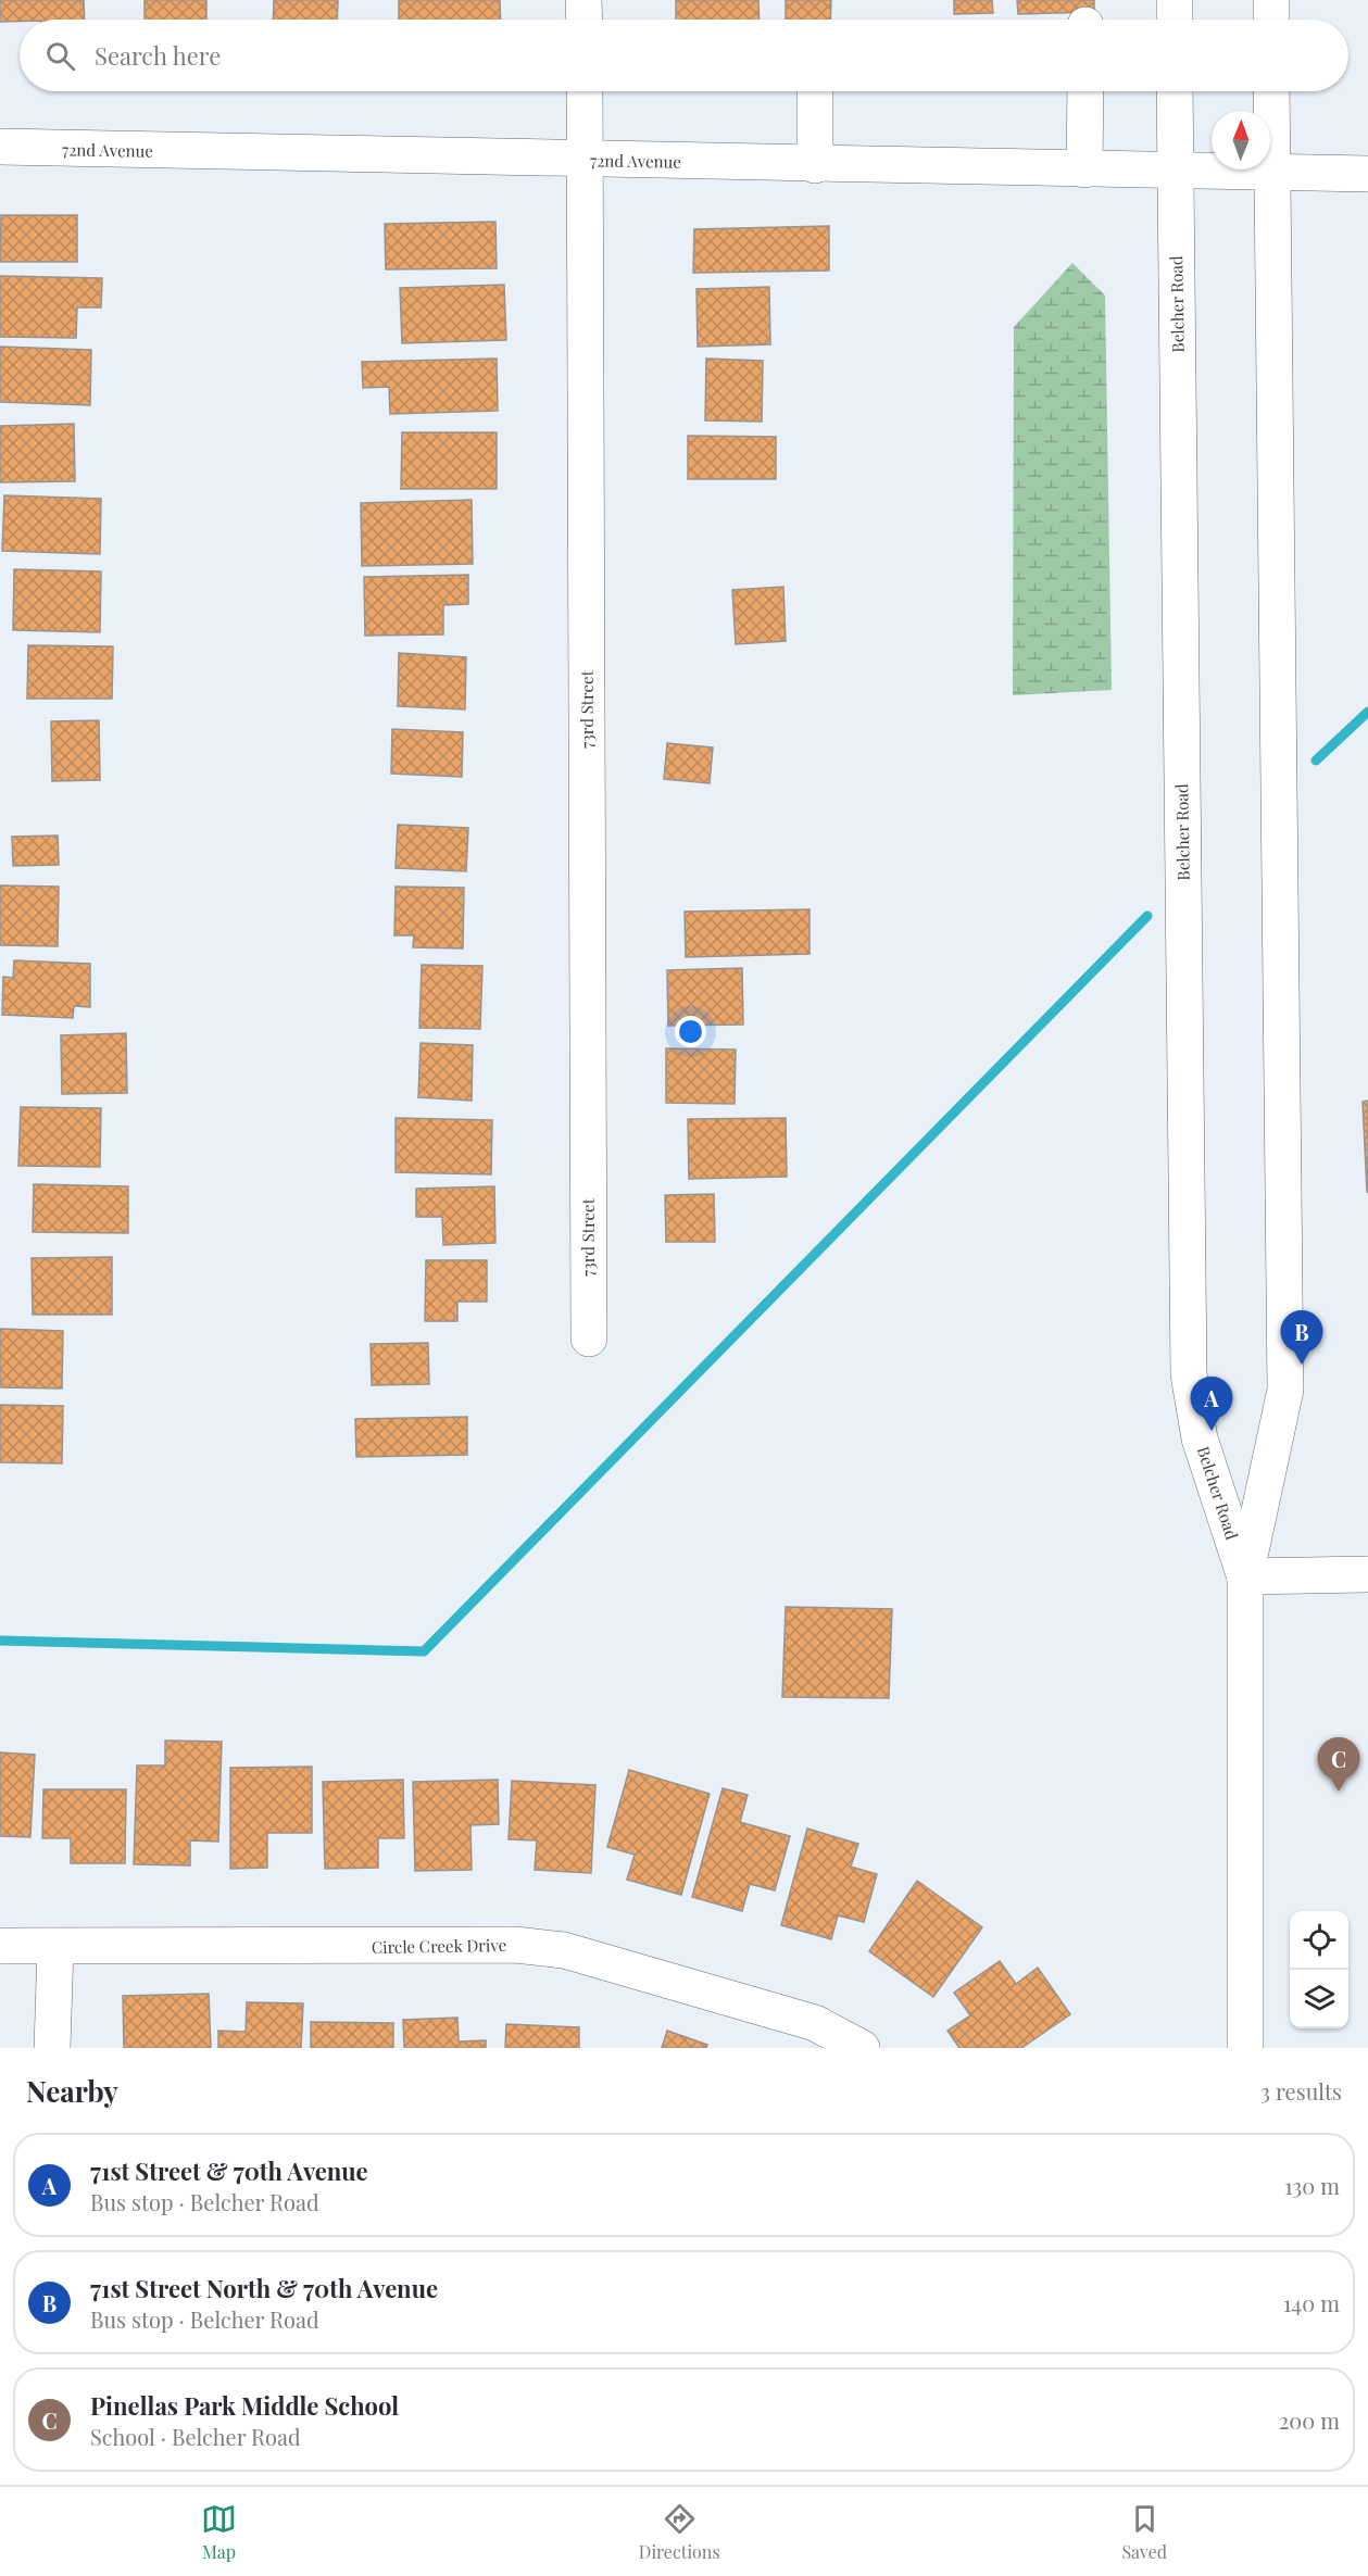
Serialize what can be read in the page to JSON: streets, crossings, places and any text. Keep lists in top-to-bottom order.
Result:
{
  "streets": {
    "street": [
      "72nd Avenue",
      "Belcher Road",
      "73rd Street",
      "Circle Creek Drive"
    ]
  },
  "crossings": [
    ["72nd Avenue", "Belcher Road"],
    ["72nd Avenue", "73rd Street"]
  ],
  "north": "top",
  "page": {
    "search": "Search here",
    "pins": ["B", "A", "C"],
    "heading": ["Nearby", "3 results"],
    "list": [
      {
        "mark": "A",
        "name": "71st Street & 70th Avenue",
        "note": "Bus stop · Belcher Road",
        "value": "130 m"
      },
      {
        "mark": "B",
        "name": "71st Street North & 70th Avenue",
        "note": "Bus stop · Belcher Road",
        "value": "140 m"
      },
      {
        "mark": "C",
        "name": "Pinellas Park Middle School",
        "note": "School · Belcher Road",
        "value": "200 m"
      }
    ],
    "nav": ["Map", "Directions", "Saved"]
  }
}
